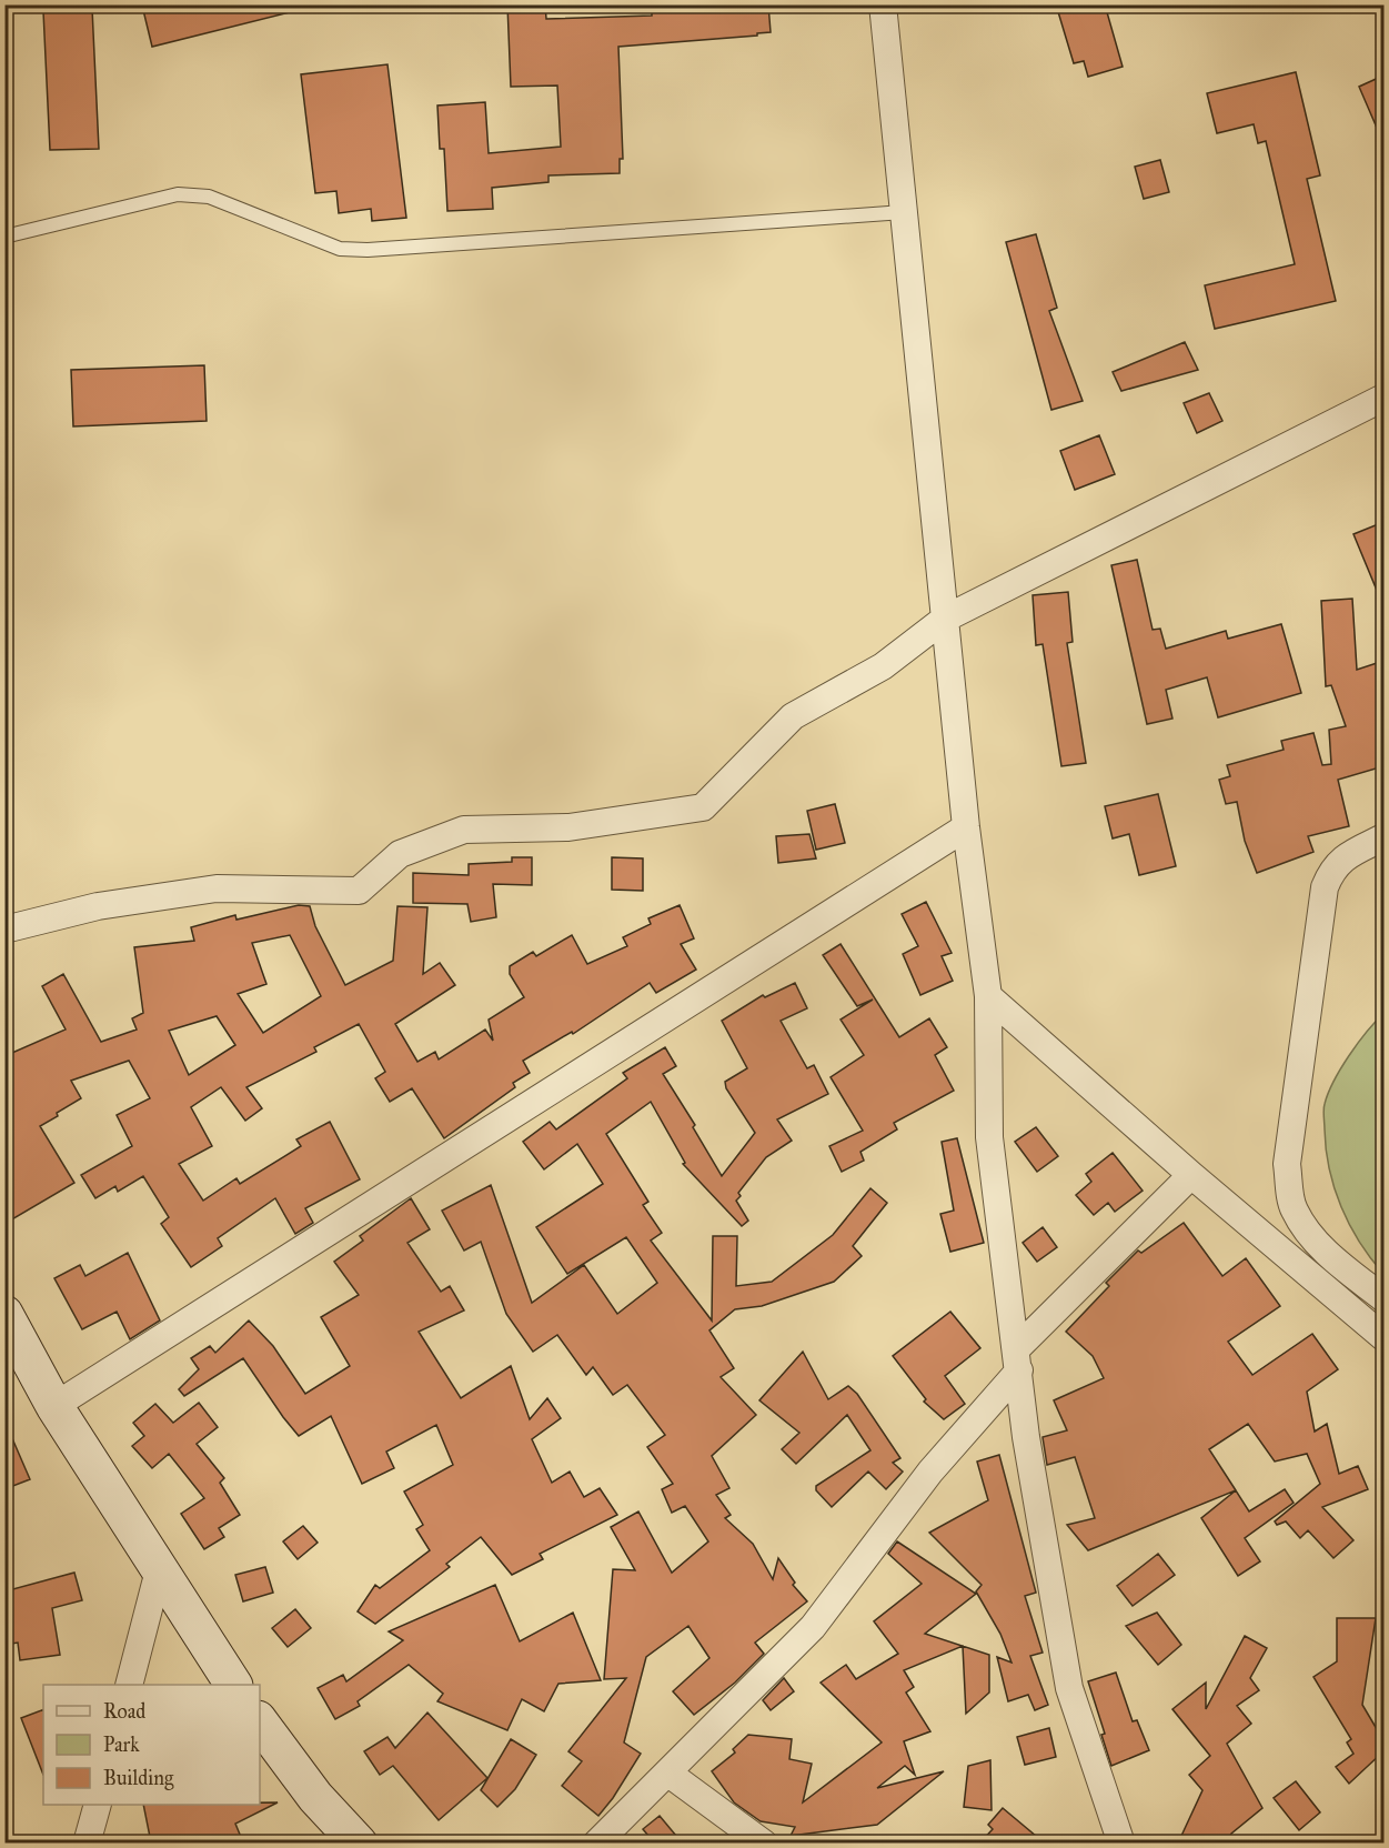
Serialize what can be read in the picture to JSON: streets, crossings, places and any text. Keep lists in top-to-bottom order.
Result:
{
  "legend": ["Road", "Park", "Building"]
}
